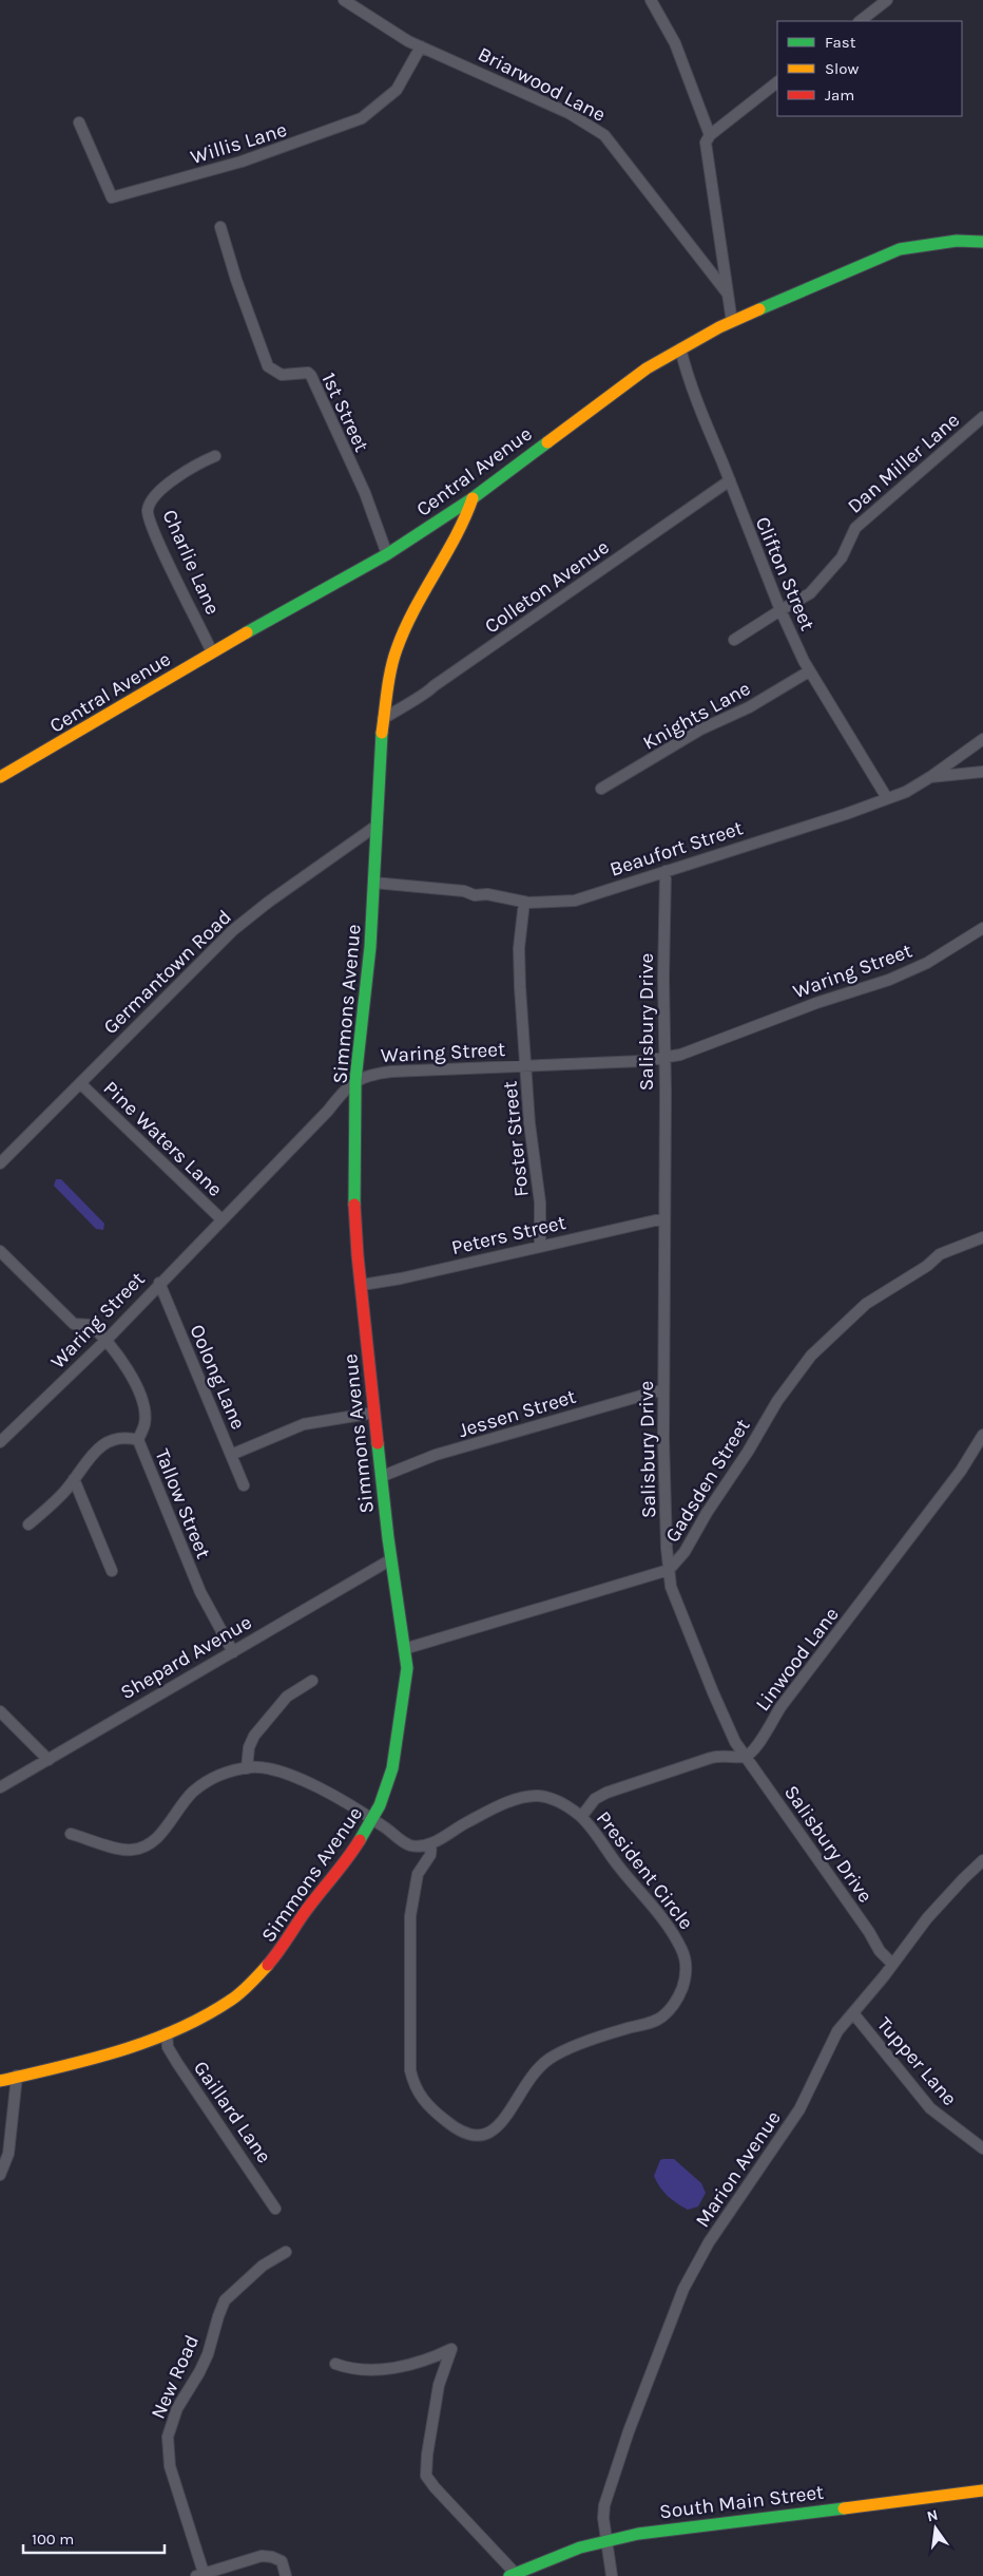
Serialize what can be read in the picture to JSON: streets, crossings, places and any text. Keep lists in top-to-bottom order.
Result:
{
  "streets": {
    "street": [
      "Briarwood Lane",
      "Willis Lane",
      "1st Street",
      "Dan Miller Lane",
      "Central Avenue",
      "Charlie Lane",
      "Clifton Street",
      "Colleton Avenue",
      "Knights Lane",
      "Beaufort Street",
      "Waring Street",
      "Germantown Road",
      "Simmons Avenue",
      "Salisbury Drive",
      "Pine Waters Lane",
      "Foster Street",
      "Peters Street",
      "Oolong Lane",
      "Jessen Street",
      "Gadsden Street",
      "Tallow Street",
      "Shepard Avenue",
      "Linwood Lane",
      "President Circle",
      "Tupper Lane",
      "Gaillard Lane",
      "Marion Avenue",
      "New Road",
      "South Main Street"
    ]
  },
  "crossings": [
    ["Briarwood Lane", "Willis Lane"],
    ["1st Street", "Central Avenue"],
    ["Dan Miller Lane", "Clifton Street"],
    ["Central Avenue", "Charlie Lane"],
    ["Central Avenue", "Clifton Street"],
    ["Central Avenue", "Simmons Avenue"],
    ["Clifton Street", "Colleton Avenue"],
    ["Clifton Street", "Knights Lane"],
    ["Clifton Street", "Beaufort Street"],
    ["Colleton Avenue", "Simmons Avenue"],
    ["Beaufort Street", "Simmons Avenue"],
    ["Beaufort Street", "Salisbury Drive"],
    ["Beaufort Street", "Foster Street"],
    ["Waring Street", "Simmons Avenue"],
    ["Waring Street", "Salisbury Drive"],
    ["Waring Street", "Pine Waters Lane"],
    ["Waring Street", "Foster Street"],
    ["Waring Street", "Oolong Lane"],
    ["Waring Street", "Tallow Street"],
    ["Germantown Road", "Simmons Avenue"],
    ["Germantown Road", "Pine Waters Lane"],
    ["Simmons Avenue", "Peters Street"],
    ["Simmons Avenue", "Jessen Street"],
    ["Simmons Avenue", "Gadsden Street"],
    ["Simmons Avenue", "Shepard Avenue"],
    ["Simmons Avenue", "President Circle"],
    ["Simmons Avenue", "Gaillard Lane"],
    ["Salisbury Drive", "Peters Street"],
    ["Salisbury Drive", "Jessen Street"],
    ["Salisbury Drive", "Gadsden Street"],
    ["Salisbury Drive", "Linwood Lane"],
    ["Salisbury Drive", "Marion Avenue"],
    ["Foster Street", "Peters Street"],
    ["Tallow Street", "Shepard Avenue"],
    ["Tupper Lane", "Marion Avenue"],
    ["Marion Avenue", "South Main Street"]
  ],
  "legend": ["Fast", "Slow", "Jam"],
  "scale_bar": "100 m",
  "north": "top"
}
